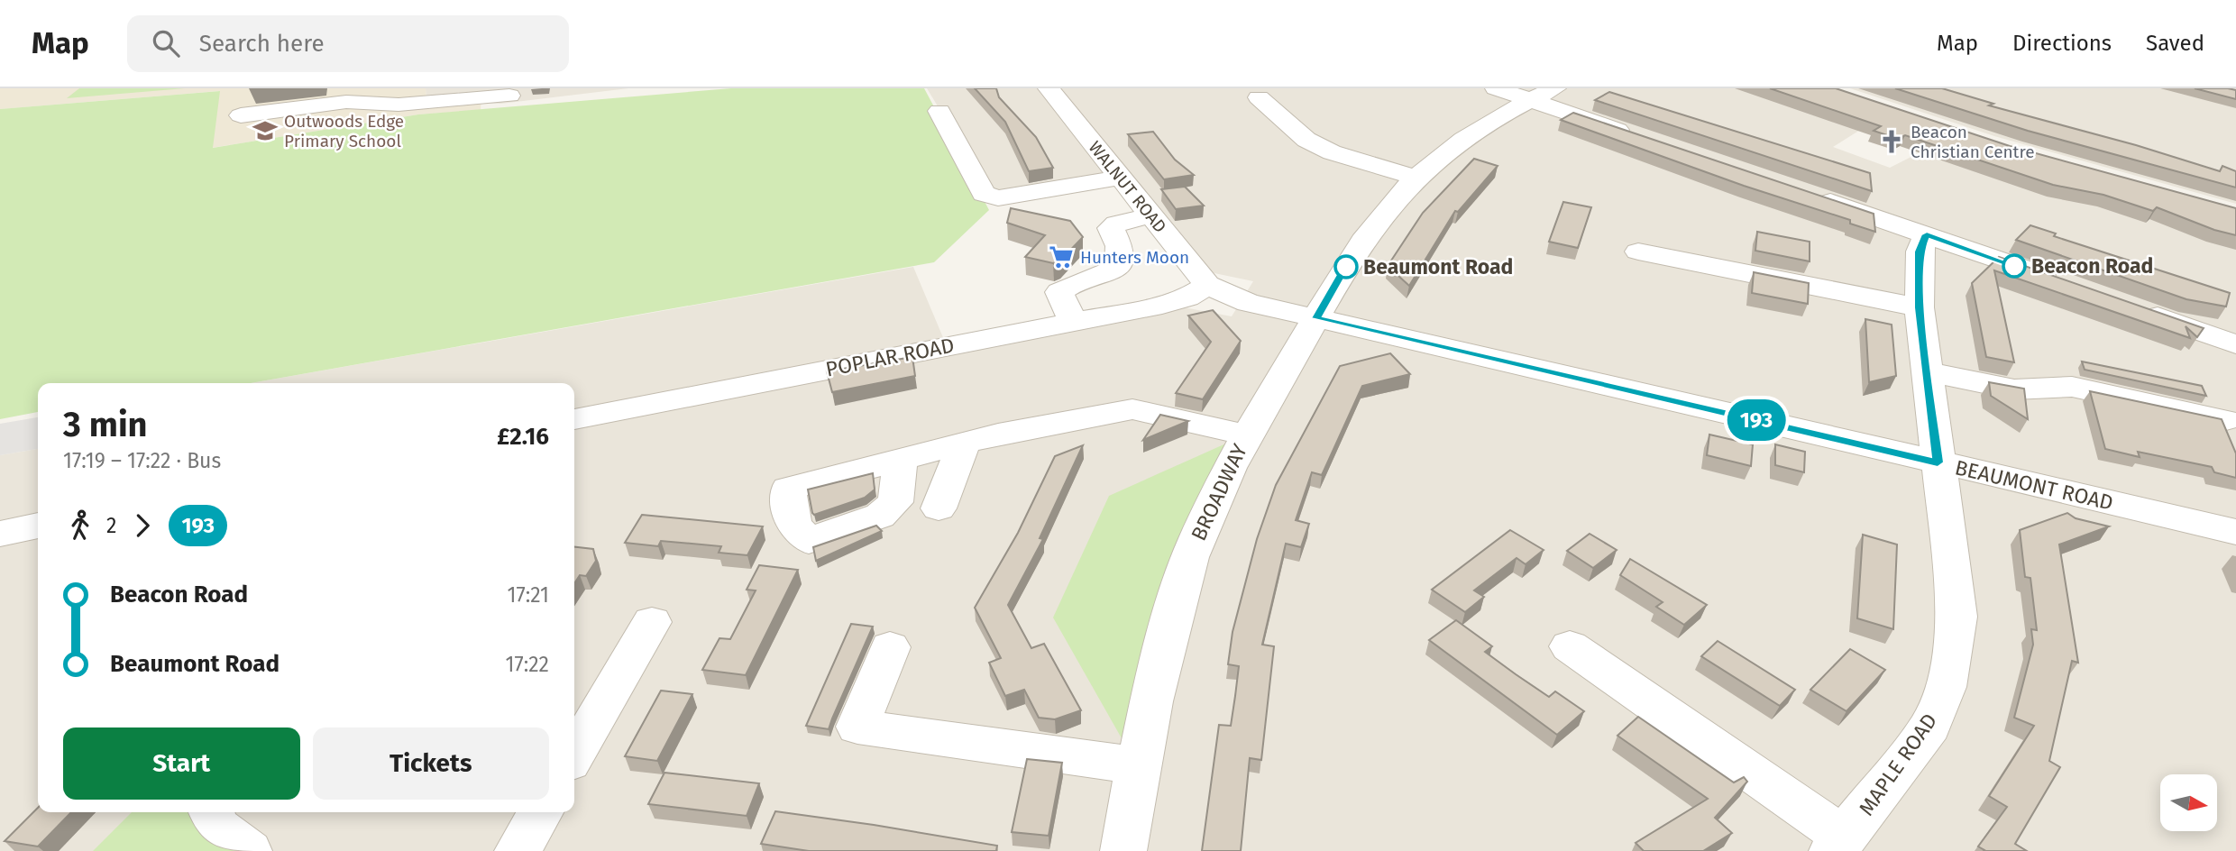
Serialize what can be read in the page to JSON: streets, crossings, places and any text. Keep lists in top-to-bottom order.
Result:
{
  "streets": {
    "street": [
      "WALNUT ROAD",
      "POPLAR ROAD",
      "BEAUMONT ROAD",
      "BROADWAY",
      "MAPLE ROAD"
    ]
  },
  "crossings": [
    ["WALNUT ROAD", "POPLAR ROAD"],
    ["WALNUT ROAD", "BEAUMONT ROAD"],
    ["WALNUT ROAD", "BROADWAY"],
    ["BEAUMONT ROAD", "BROADWAY"],
    ["BEAUMONT ROAD", "MAPLE ROAD"]
  ],
  "places": {
    "school or university": ["Outwoods Edge Primary School"],
    "church": ["Beacon Christian Centre"],
    "supermarket": ["Hunters Moon"],
    "other": ["Beacon Road", "Beaumont Road"]
  },
  "lines": ["bus line 193"],
  "north": "right",
  "page": {
    "header": "Map",
    "search": "Search here",
    "nav": ["Map", "Directions", "Saved"],
    "on_map": "193",
    "heading": ["3 min", "17:19 – 17:22 · Bus", "£2.16"],
    "legs": ["2", "193"],
    "list": [
      {
        "name": "Beacon Road",
        "value": "17:21"
      },
      {
        "name": "Beaumont Road",
        "value": "17:22"
      }
    ],
    "buttons": ["Start", "Tickets"]
  }
}
